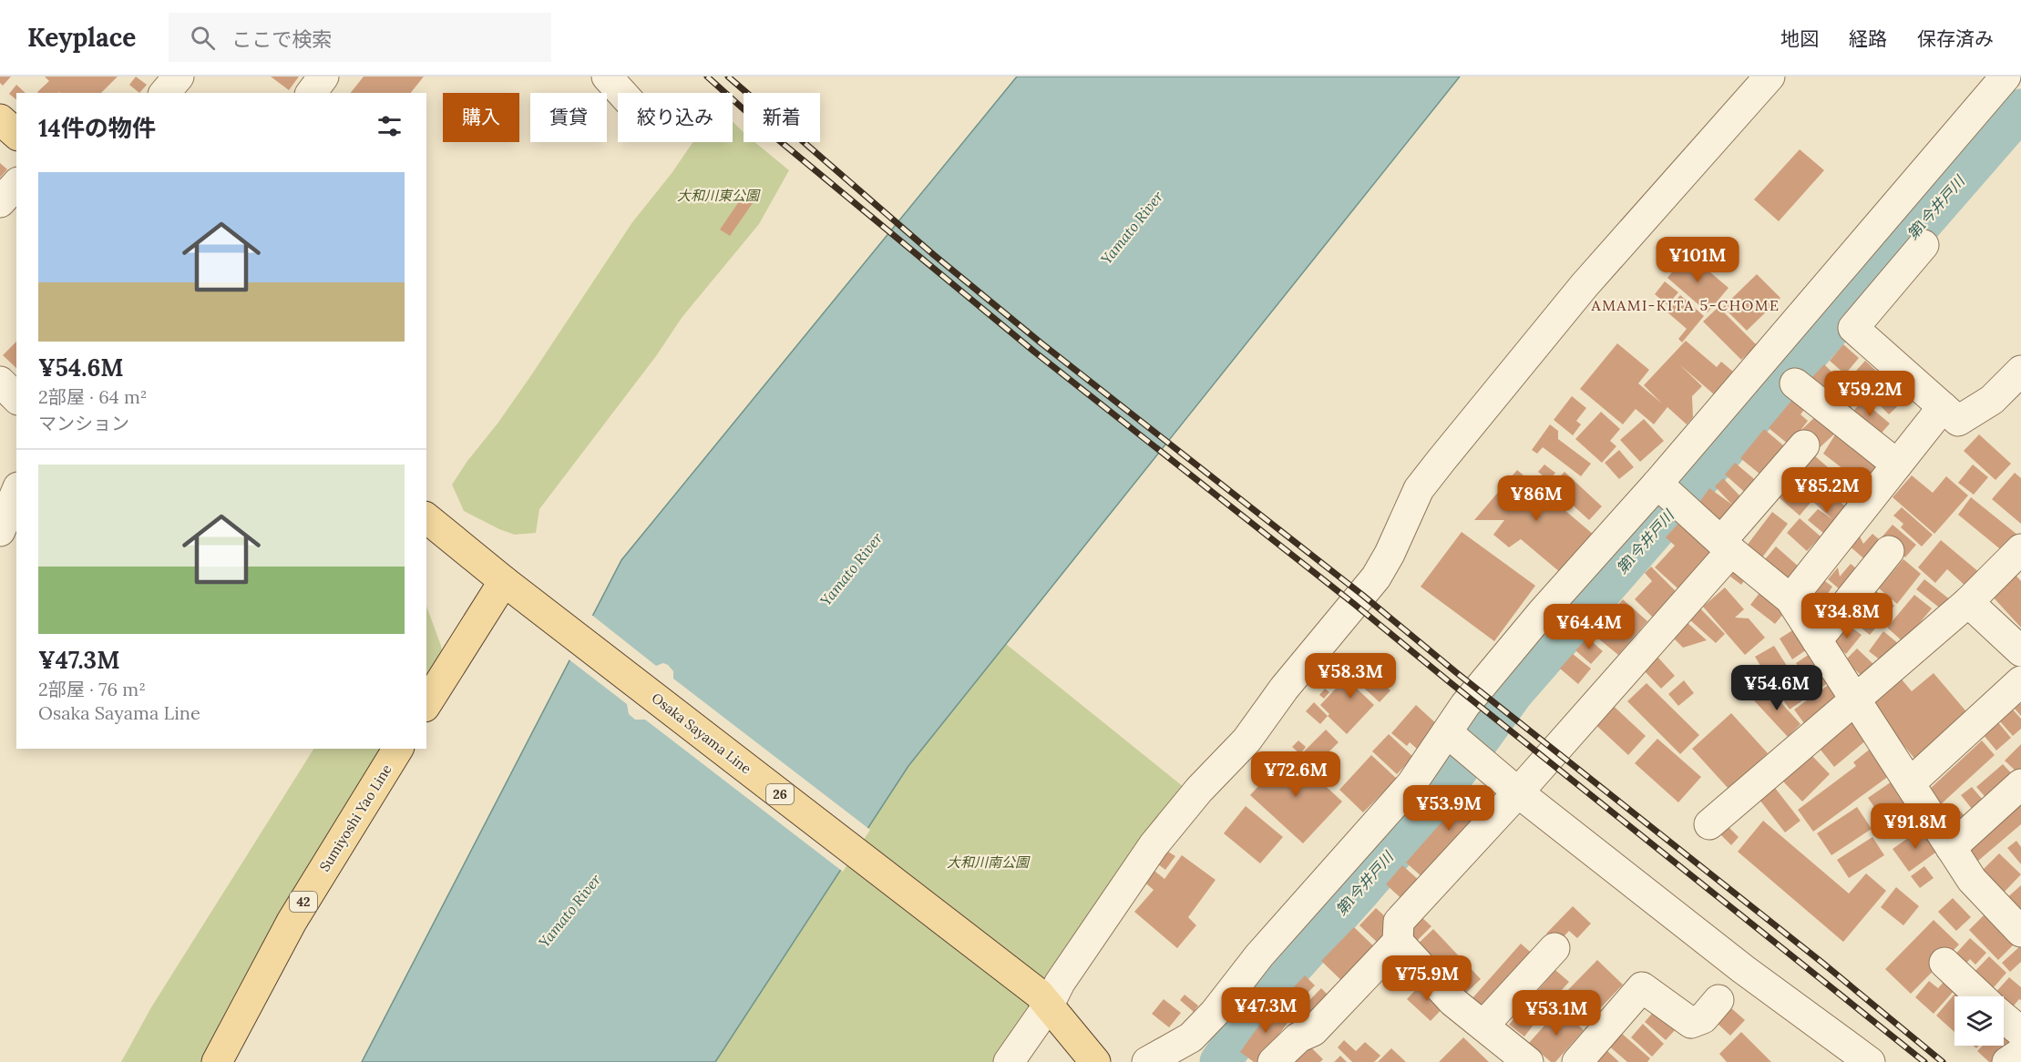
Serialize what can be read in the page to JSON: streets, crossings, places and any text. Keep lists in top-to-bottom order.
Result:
{
  "streets": {
    "main road": [
      "Osaka Sayama Line",
      "26",
      "Sumiyoshi Yao Line",
      "42"
    ]
  },
  "districts": ["AMAMI-KITA 5-CHOME"],
  "water": ["第1今井戸川", "Yamato River"],
  "parks": ["大和川東公園", "大和川南公園"],
  "page": {
    "header": "Keyplace",
    "search": "ここで検索",
    "nav": ["地図", "経路", "保存済み"],
    "chip": [
      "購入",
      "賃貸",
      "絞り込み",
      "新着"
    ],
    "heading": "14件の物件",
    "list": [
      {
        "name": "¥54.6M",
        "note": "2部屋 · 64 m² · マンション"
      },
      {
        "name": "¥47.3M",
        "note": "2部屋 · 76 m² · Osaka Sayama Line"
      }
    ],
    "price": [
      "¥101M",
      "¥59.2M",
      "¥85.2M",
      "¥86M",
      "¥34.8M",
      "¥64.4M",
      "¥58.3M",
      "¥54.6M",
      "¥72.6M",
      "¥53.9M",
      "¥91.8M",
      "¥75.9M",
      "¥47.3M",
      "¥53.1M"
    ]
  }
}
